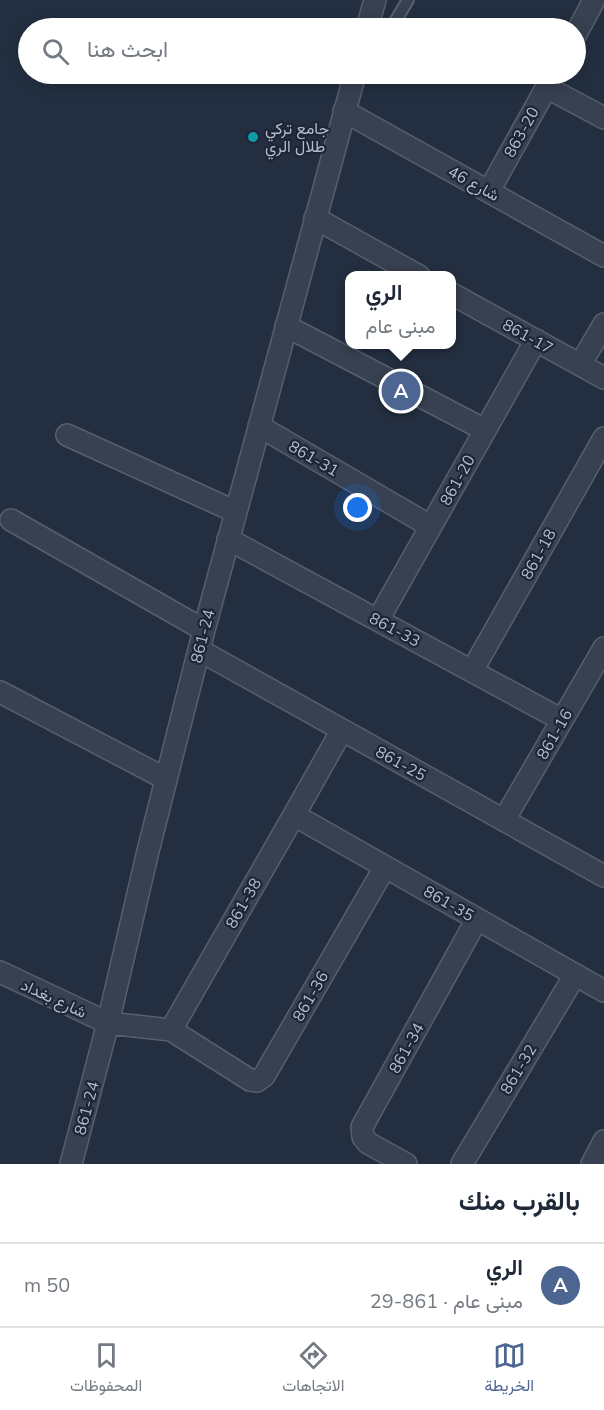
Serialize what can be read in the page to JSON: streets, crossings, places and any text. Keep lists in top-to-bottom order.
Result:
{
  "streets": {
    "street": [
      "863-20",
      "شارع 46",
      "861-17",
      "861-31",
      "861-20",
      "861-18",
      "861-33",
      "861-24",
      "861-16",
      "861-25",
      "861-38",
      "861-35",
      "861-36",
      "شارع بغداد",
      "861-34",
      "861-32"
    ]
  },
  "crossings": [
    ["863-20", "شارع 46"],
    ["شارع 46", "861-24"],
    ["861-17", "861-20"],
    ["861-31", "861-20"],
    ["861-31", "861-24"],
    ["861-20", "861-33"],
    ["861-18", "861-33"],
    ["861-33", "861-24"],
    ["861-33", "861-16"],
    ["861-24", "861-25"],
    ["861-24", "شارع بغداد"],
    ["861-16", "861-25"],
    ["861-25", "861-38"],
    ["861-38", "861-35"],
    ["861-38", "861-36"],
    ["861-38", "شارع بغداد"],
    ["861-35", "861-36"],
    ["861-35", "861-34"],
    ["861-35", "861-32"],
    ["861-36", "شارع بغداد"]
  ],
  "places": ["جامع تركي طلال الري"],
  "page": {
    "search": "ابحث هنا",
    "popup": ["الري", "مبنى عام"],
    "pins": "A",
    "heading": "بالقرب منك",
    "list": [
      {
        "mark": "A",
        "name": "الري",
        "note": "مبنى عام · 861-29",
        "value": "50 m"
      }
    ],
    "nav": ["الخريطة", "الاتجاهات", "المحفوظات"]
  }
}
